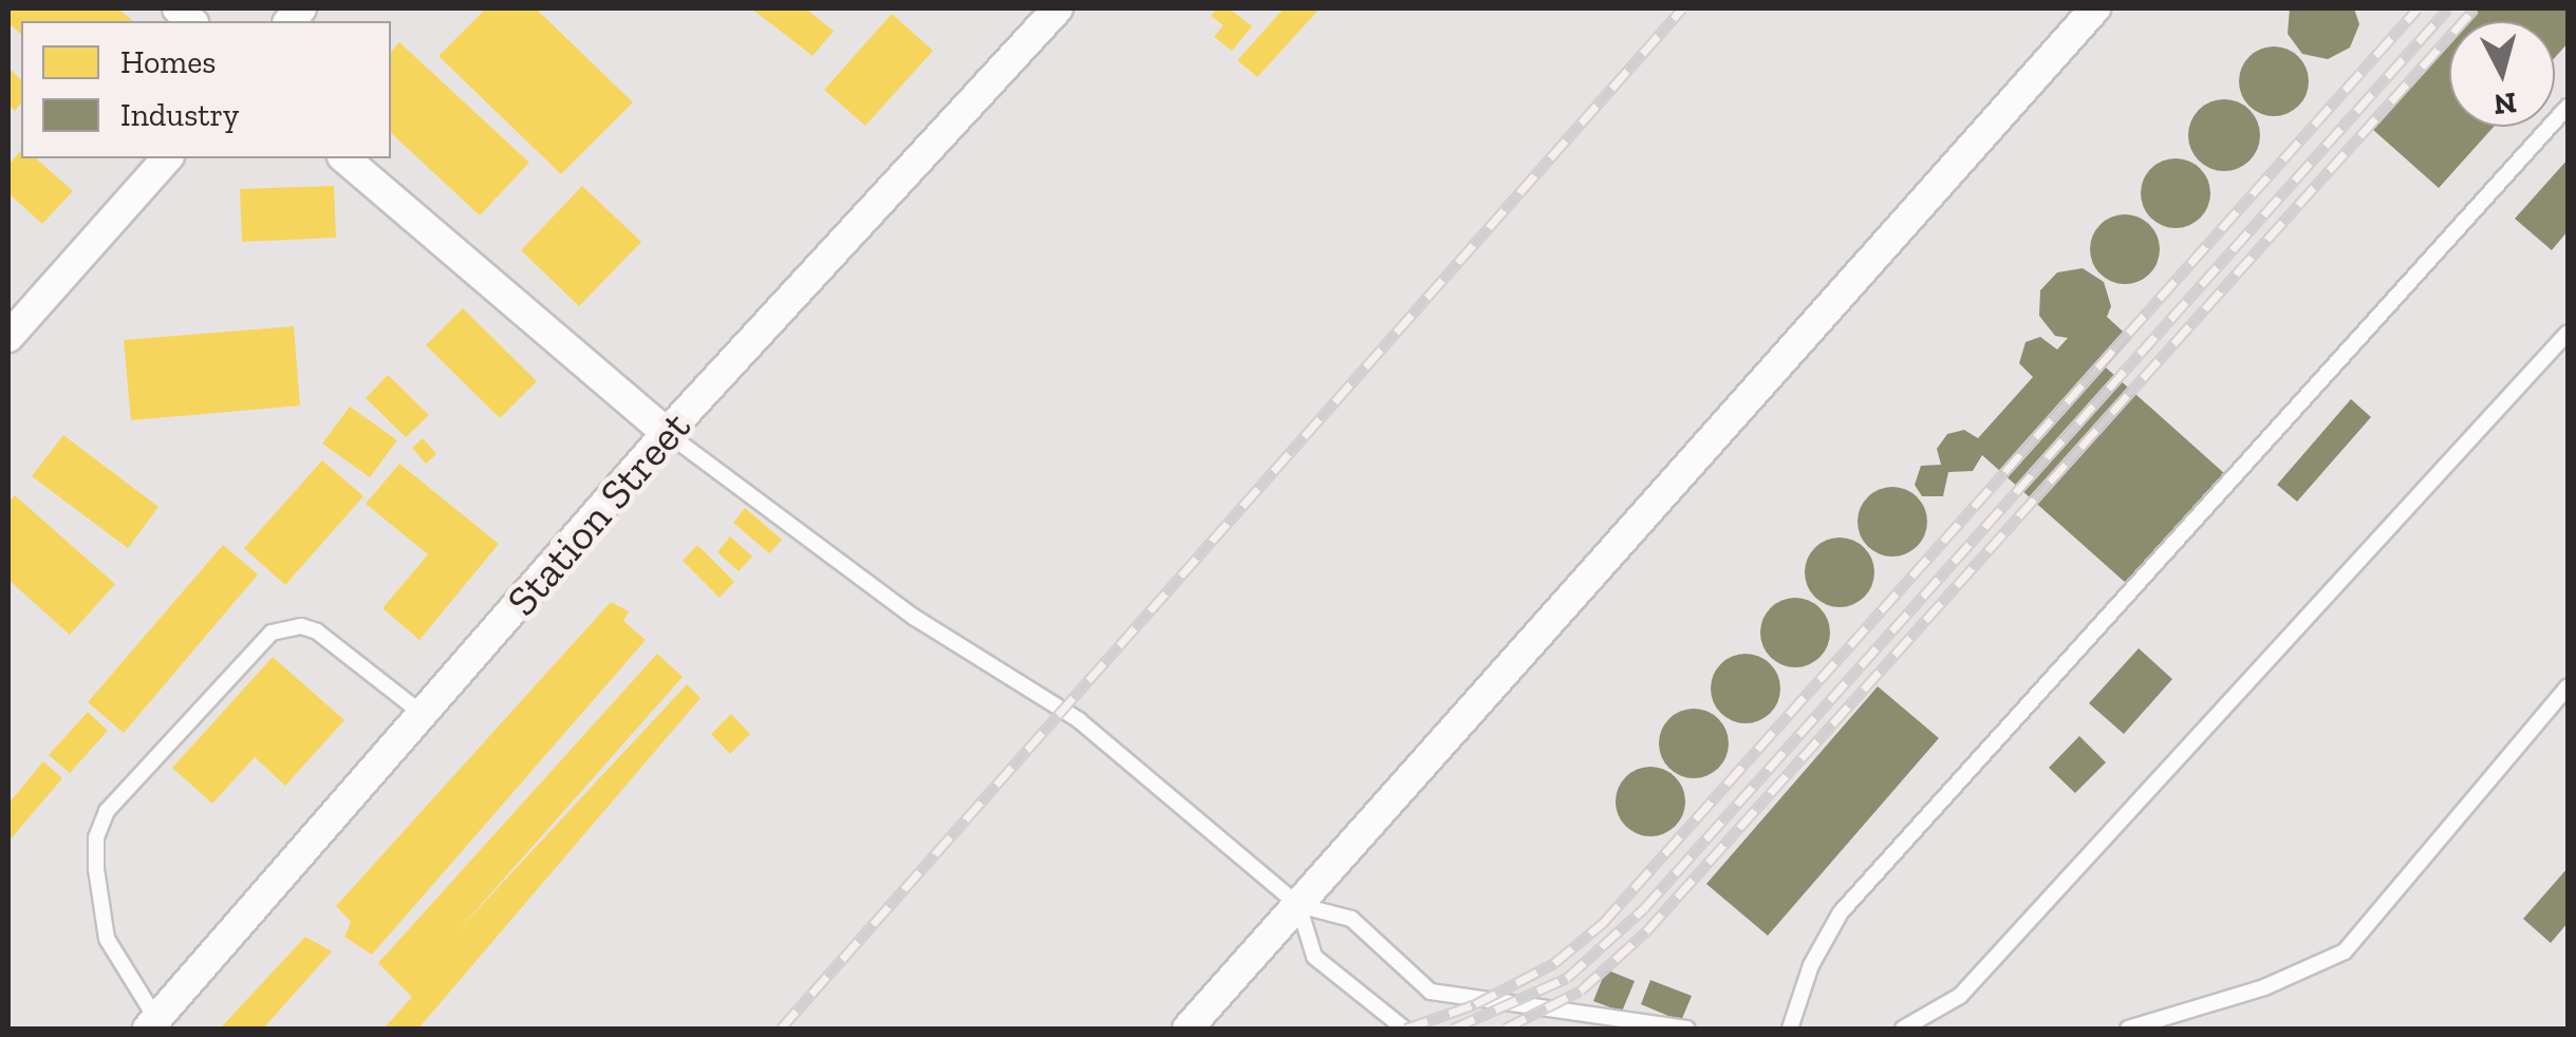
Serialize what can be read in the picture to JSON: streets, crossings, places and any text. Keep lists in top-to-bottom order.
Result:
{
  "streets": {
    "street": ["Station Street"]
  },
  "legend": ["Homes", "Industry"],
  "north": "bottom"
}
